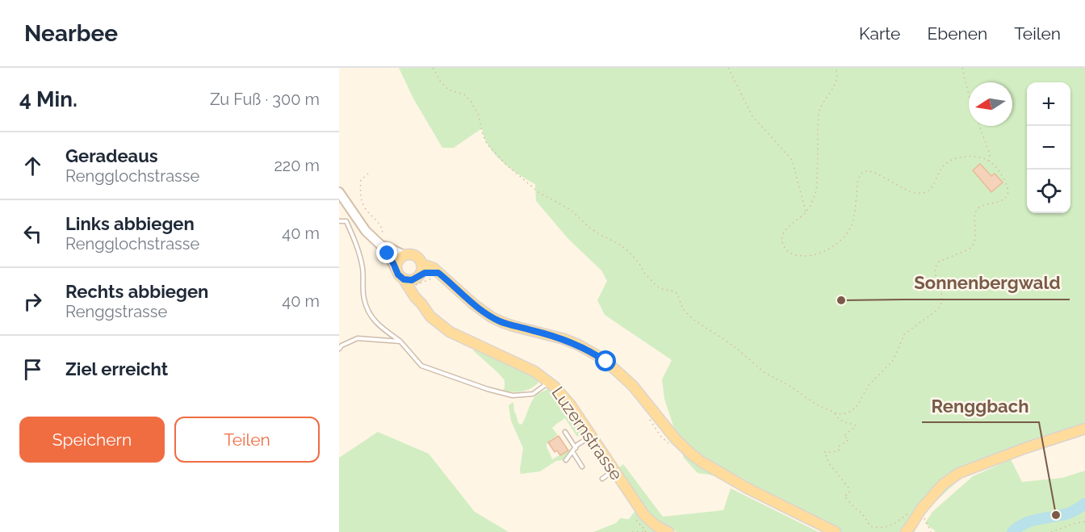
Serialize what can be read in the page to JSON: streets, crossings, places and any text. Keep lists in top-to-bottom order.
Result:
{
  "streets": {
    "main road": ["Luzernstrasse"]
  },
  "places": ["Sonnenbergwald", "Renggbach"],
  "north": "left",
  "page": {
    "header": "Nearbee",
    "nav": ["Karte", "Ebenen", "Teilen"],
    "heading": ["4 Min.", "Zu Fuß · 300 m"],
    "map_buttons": ["+", "−"],
    "list": [
      ["Geradeaus", "Rengglochstrasse", "220 m"],
      ["Links abbiegen", "Rengglochstrasse", "40 m"],
      ["Rechts abbiegen", "Renggstrasse", "40 m"],
      "Ziel erreicht"
    ],
    "buttons": ["Speichern", "Teilen"]
  }
}
